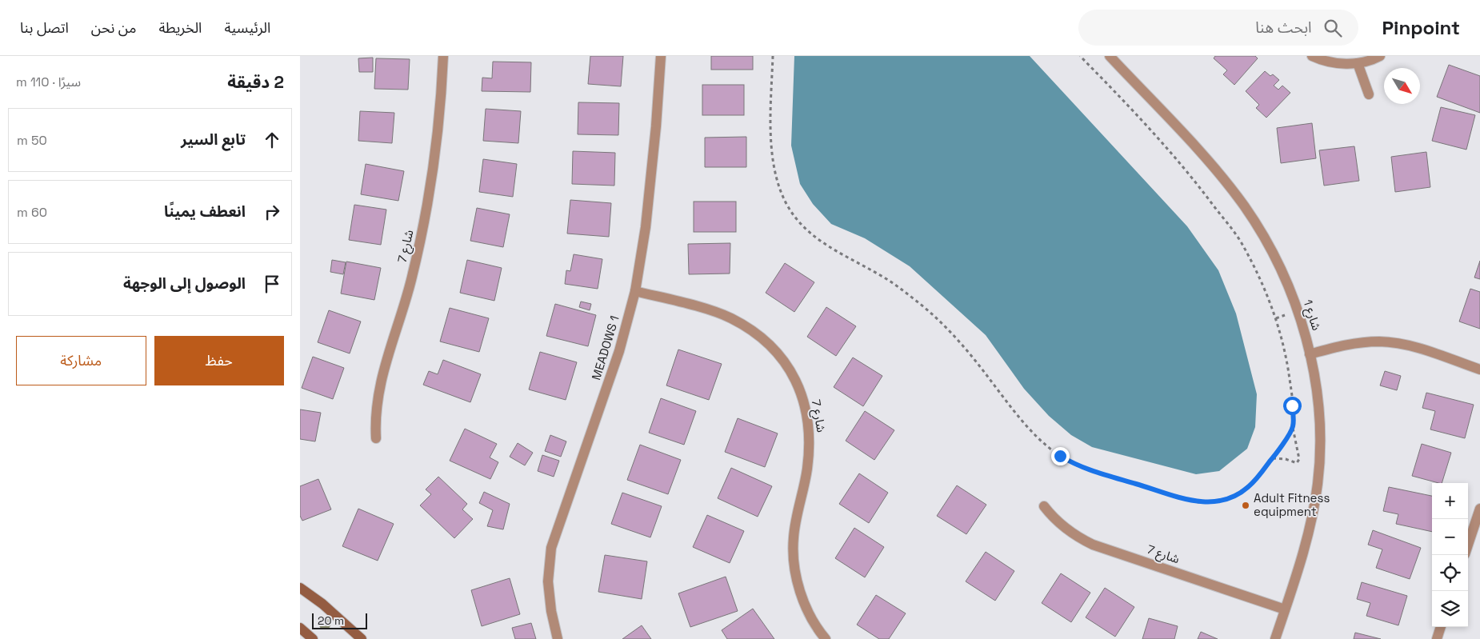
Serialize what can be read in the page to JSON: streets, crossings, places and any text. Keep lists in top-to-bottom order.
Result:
{
  "streets": {
    "street": ["شارع 7", "شارع 1", "MEADOWS 1"]
  },
  "crossings": [
    ["شارع 7", "شارع 1"],
    ["شارع 7", "MEADOWS 1"]
  ],
  "places": ["Adult Fitness equipment"],
  "scale_bar": "20 m",
  "north": "bottom right",
  "page": {
    "header": "Pinpoint",
    "search": "ابحث هنا",
    "nav": [
      "الرئيسية",
      "الخريطة",
      "من نحن",
      "اتصل بنا"
    ],
    "heading": ["2 دقيقة", "سيرًا · 110 m"],
    "list": [
      ["تابع السير", "50 m"],
      ["انعطف يمينًا", "60 m"],
      "الوصول إلى الوجهة"
    ],
    "buttons": ["حفظ", "مشاركة"],
    "map_buttons": ["+", "−"],
    "scale": "20 m"
  }
}
